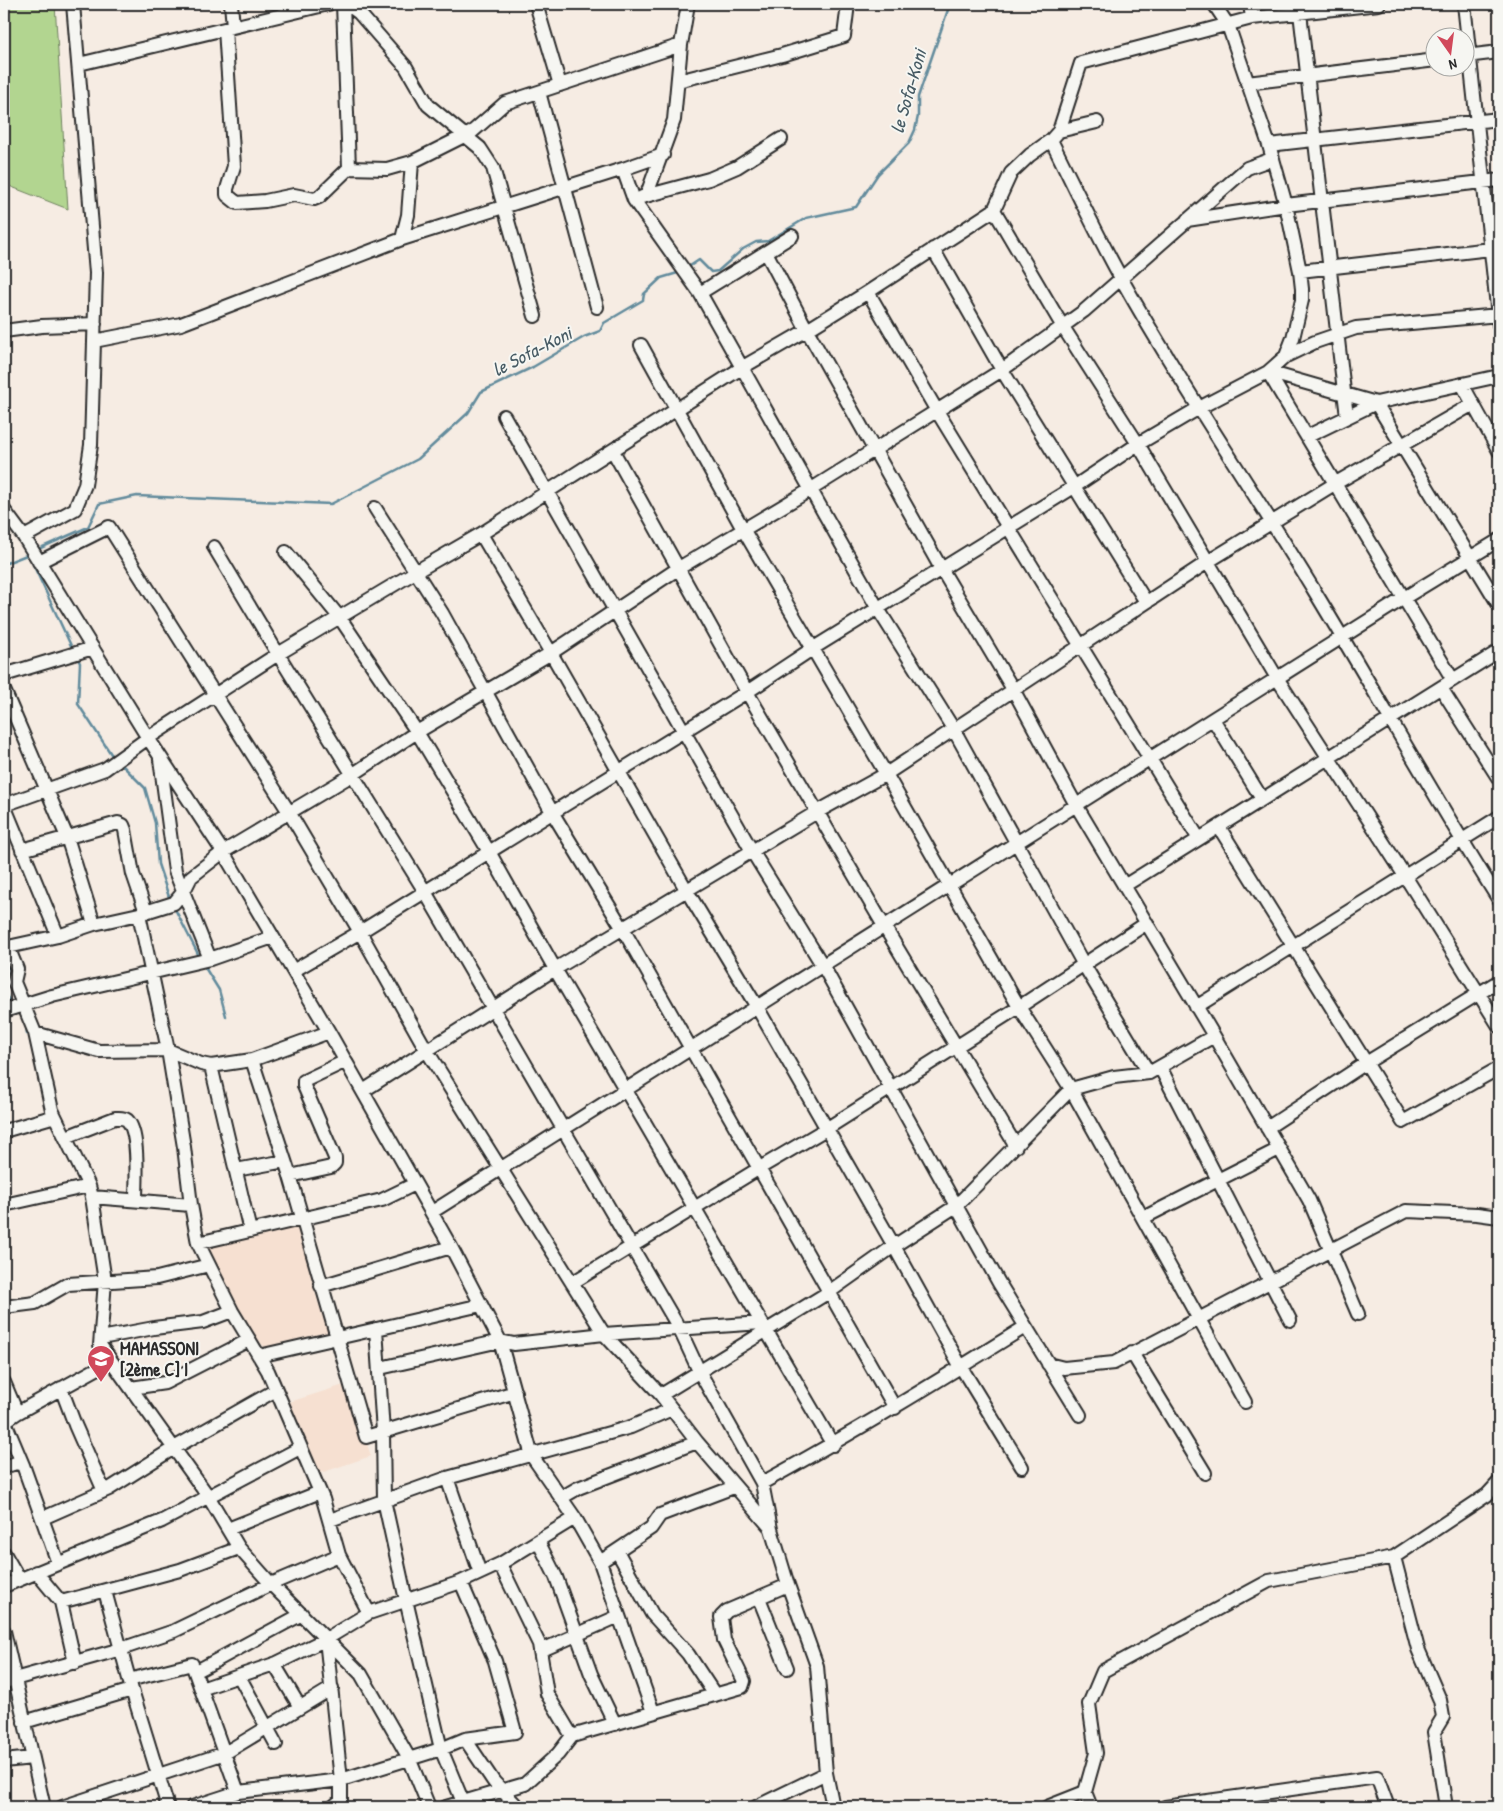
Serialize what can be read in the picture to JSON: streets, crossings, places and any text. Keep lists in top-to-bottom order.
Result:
{
  "water": ["le Sofa-Koni"],
  "places": {
    "school or university": ["MAMASSONI [2ème C] I"]
  },
  "north": "bottom"
}
